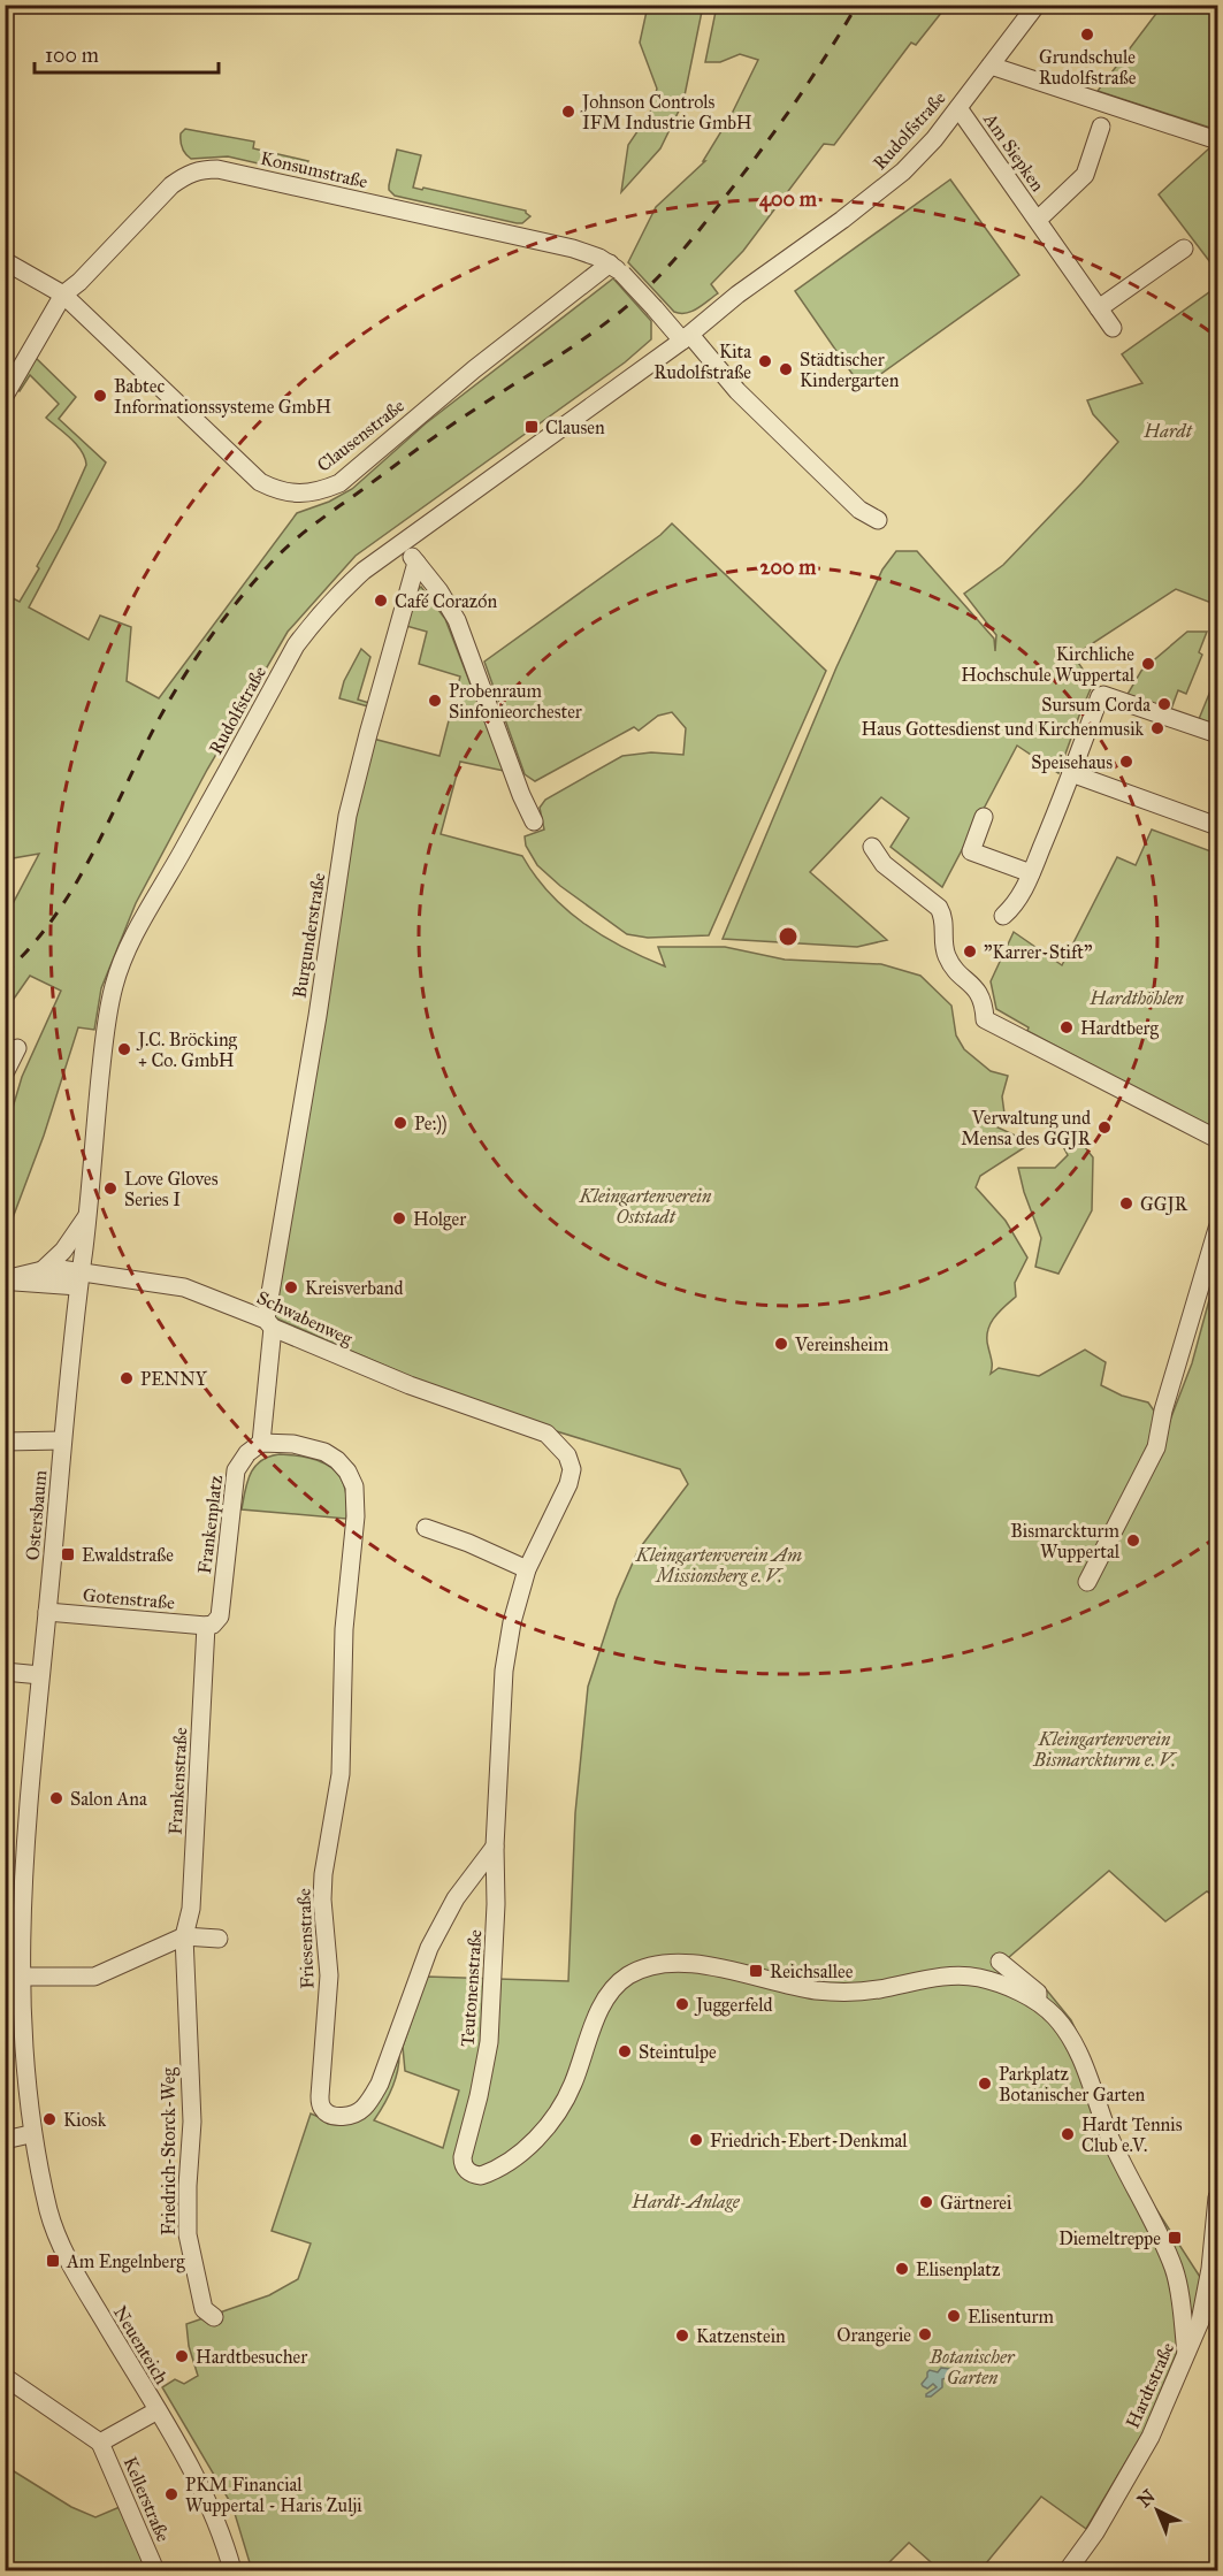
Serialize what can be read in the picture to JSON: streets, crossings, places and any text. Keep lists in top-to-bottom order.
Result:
{
  "streets": {
    "street": [
      "Rudolfstraße",
      "Am Siepken",
      "Konsumstraße",
      "Clausenstraße",
      "Burgunderstraße",
      "Schwabenweg",
      "Ostersbaum",
      "Frankenplatz",
      "Gotenstraße",
      "Frankenstraße",
      "Friesenstraße",
      "Teutonenstraße",
      "Friedrich-Storck-Weg",
      "Neuenteich",
      "Hardtstraße",
      "Kellerstraße"
    ]
  },
  "crossings": [
    ["Rudolfstraße", "Am Siepken"],
    ["Rudolfstraße", "Konsumstraße"],
    ["Rudolfstraße", "Schwabenweg"],
    ["Rudolfstraße", "Ostersbaum"],
    ["Konsumstraße", "Clausenstraße"],
    ["Burgunderstraße", "Schwabenweg"],
    ["Burgunderstraße", "Frankenplatz"],
    ["Burgunderstraße", "Friesenstraße"],
    ["Schwabenweg", "Ostersbaum"],
    ["Schwabenweg", "Teutonenstraße"],
    ["Ostersbaum", "Gotenstraße"],
    ["Ostersbaum", "Neuenteich"],
    ["Frankenplatz", "Gotenstraße"],
    ["Frankenplatz", "Frankenstraße"],
    ["Frankenplatz", "Friesenstraße"],
    ["Gotenstraße", "Frankenstraße"],
    ["Frankenstraße", "Friedrich-Storck-Weg"],
    ["Friesenstraße", "Teutonenstraße"]
  ],
  "parks": [
    "Hardt",
    "Hardthöhlen",
    "Kleingartenverein Oststadt",
    "Kleingartenverein Am Missionsberg e. V.",
    "Kleingartenverein Bismarckturm e. V.",
    "Hardt-Anlage",
    "Botanischer Garten"
  ],
  "places": {
    "other": [
      "Grundschule Rudolfstraße",
      "Johnson Controls IFM Industrie GmbH",
      "Kita Rudolfstraße",
      "Städtischer Kindergarten",
      "Babtec Informationssysteme GmbH",
      "Café Corazón",
      "Kirchliche Hochschule Wuppertal",
      "Probenraum Sinfonieorchester",
      "Sursum Corda",
      "Haus Gottesdienst und Kirchenmusik",
      "Speisehaus",
      "\"Karrer-Stift\"",
      "Hardtberg",
      "J.C. Bröcking + Co. GmbH",
      "Pe:))",
      "Verwaltung und Mensa des GGJR",
      "Love Gloves Series I",
      "GGJR",
      "Holger",
      "Kreisverband",
      "Vereinsheim",
      "PENNY",
      "Bismarckturm Wuppertal",
      "Salon Ana",
      "Juggerfeld",
      "Steintulpe",
      "Parkplatz Botanischer Garten",
      "Kiosk",
      "Hardt Tennis Club e.V.",
      "Friedrich-Ebert-Denkmal",
      "Gärtnerei",
      "Elisenplatz",
      "Elisenturm",
      "Orangerie",
      "Katzenstein",
      "Hardtbesucher",
      "PKM Financial Wuppertal - Haris Zulji"
    ],
    "transit": [
      "Clausen",
      "Ewaldstraße",
      "Reichsallee",
      "Diemeltreppe",
      "Am Engelnberg"
    ]
  },
  "scale_bar": "100 m",
  "north": "top left",
  "rings": ["400 m", "200 m"]
}
